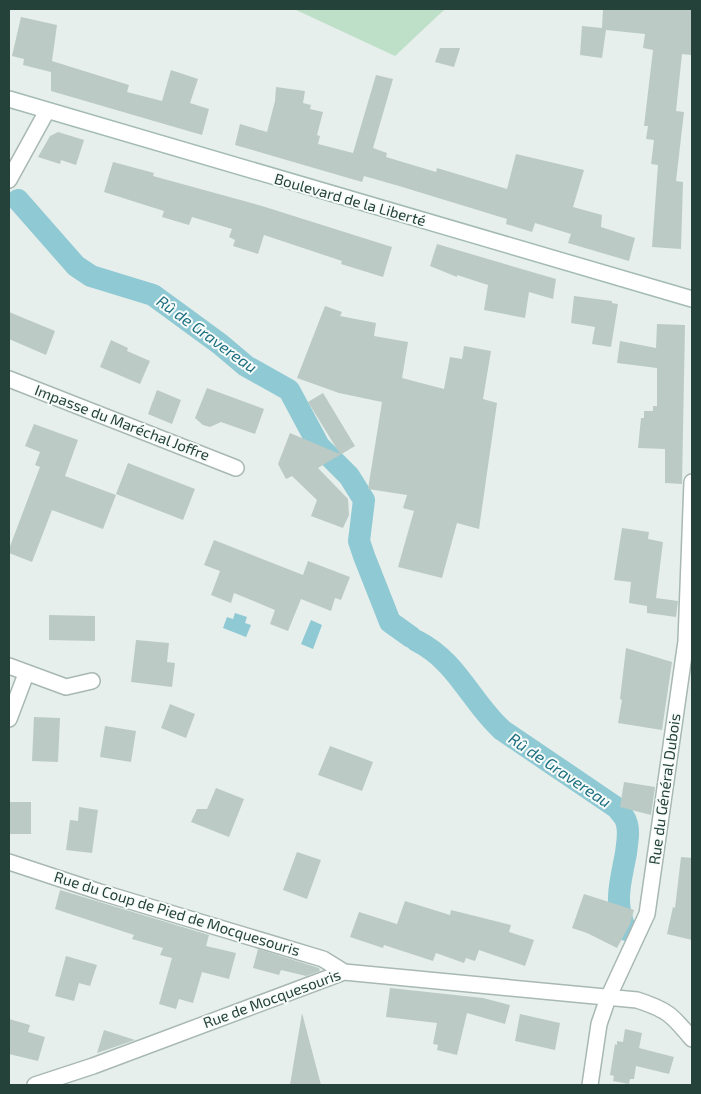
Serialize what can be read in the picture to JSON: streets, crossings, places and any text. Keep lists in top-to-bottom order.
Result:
{
  "streets": {
    "street": [
      "Boulevard de la Liberté",
      "Impasse du Maréchal Joffre",
      "Rue du Général Dubois",
      "Rue du Coup de Pied de Mocquesouris",
      "Rue de Mocquesouris"
    ]
  },
  "crossings": [
    ["Rue du Général Dubois", "Rue de Mocquesouris"],
    ["Rue du Coup de Pied de Mocquesouris", "Rue de Mocquesouris"]
  ],
  "water": ["Rû de Gravereau"]
}
